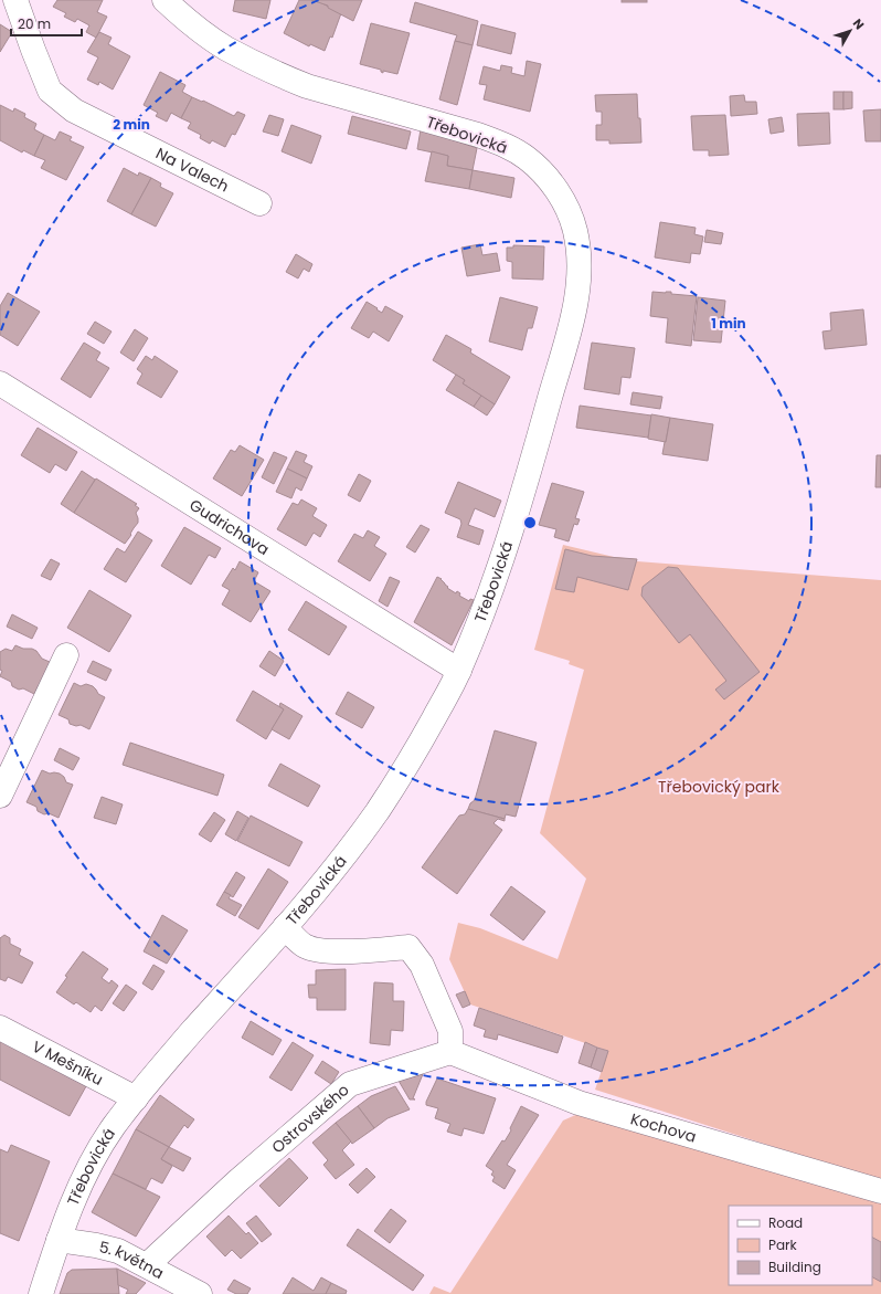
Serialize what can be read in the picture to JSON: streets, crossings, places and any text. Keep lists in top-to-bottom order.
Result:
{
  "streets": {
    "street": [
      "Třebovická",
      "Na Valech",
      "Gudrichova",
      "V Mešníku",
      "Ostrovského",
      "Kochova",
      "5. května"
    ]
  },
  "crossings": [
    ["Třebovická", "Gudrichova"],
    ["Třebovická", "V Mešníku"],
    ["Třebovická", "5. května"],
    ["Ostrovského", "Kochova"],
    ["Ostrovského", "5. května"]
  ],
  "parks": ["Třebovický park"],
  "legend": ["Road", "Park", "Building"],
  "scale_bar": "20 m",
  "north": "top right",
  "rings": ["2 min", "1 min"]
}
